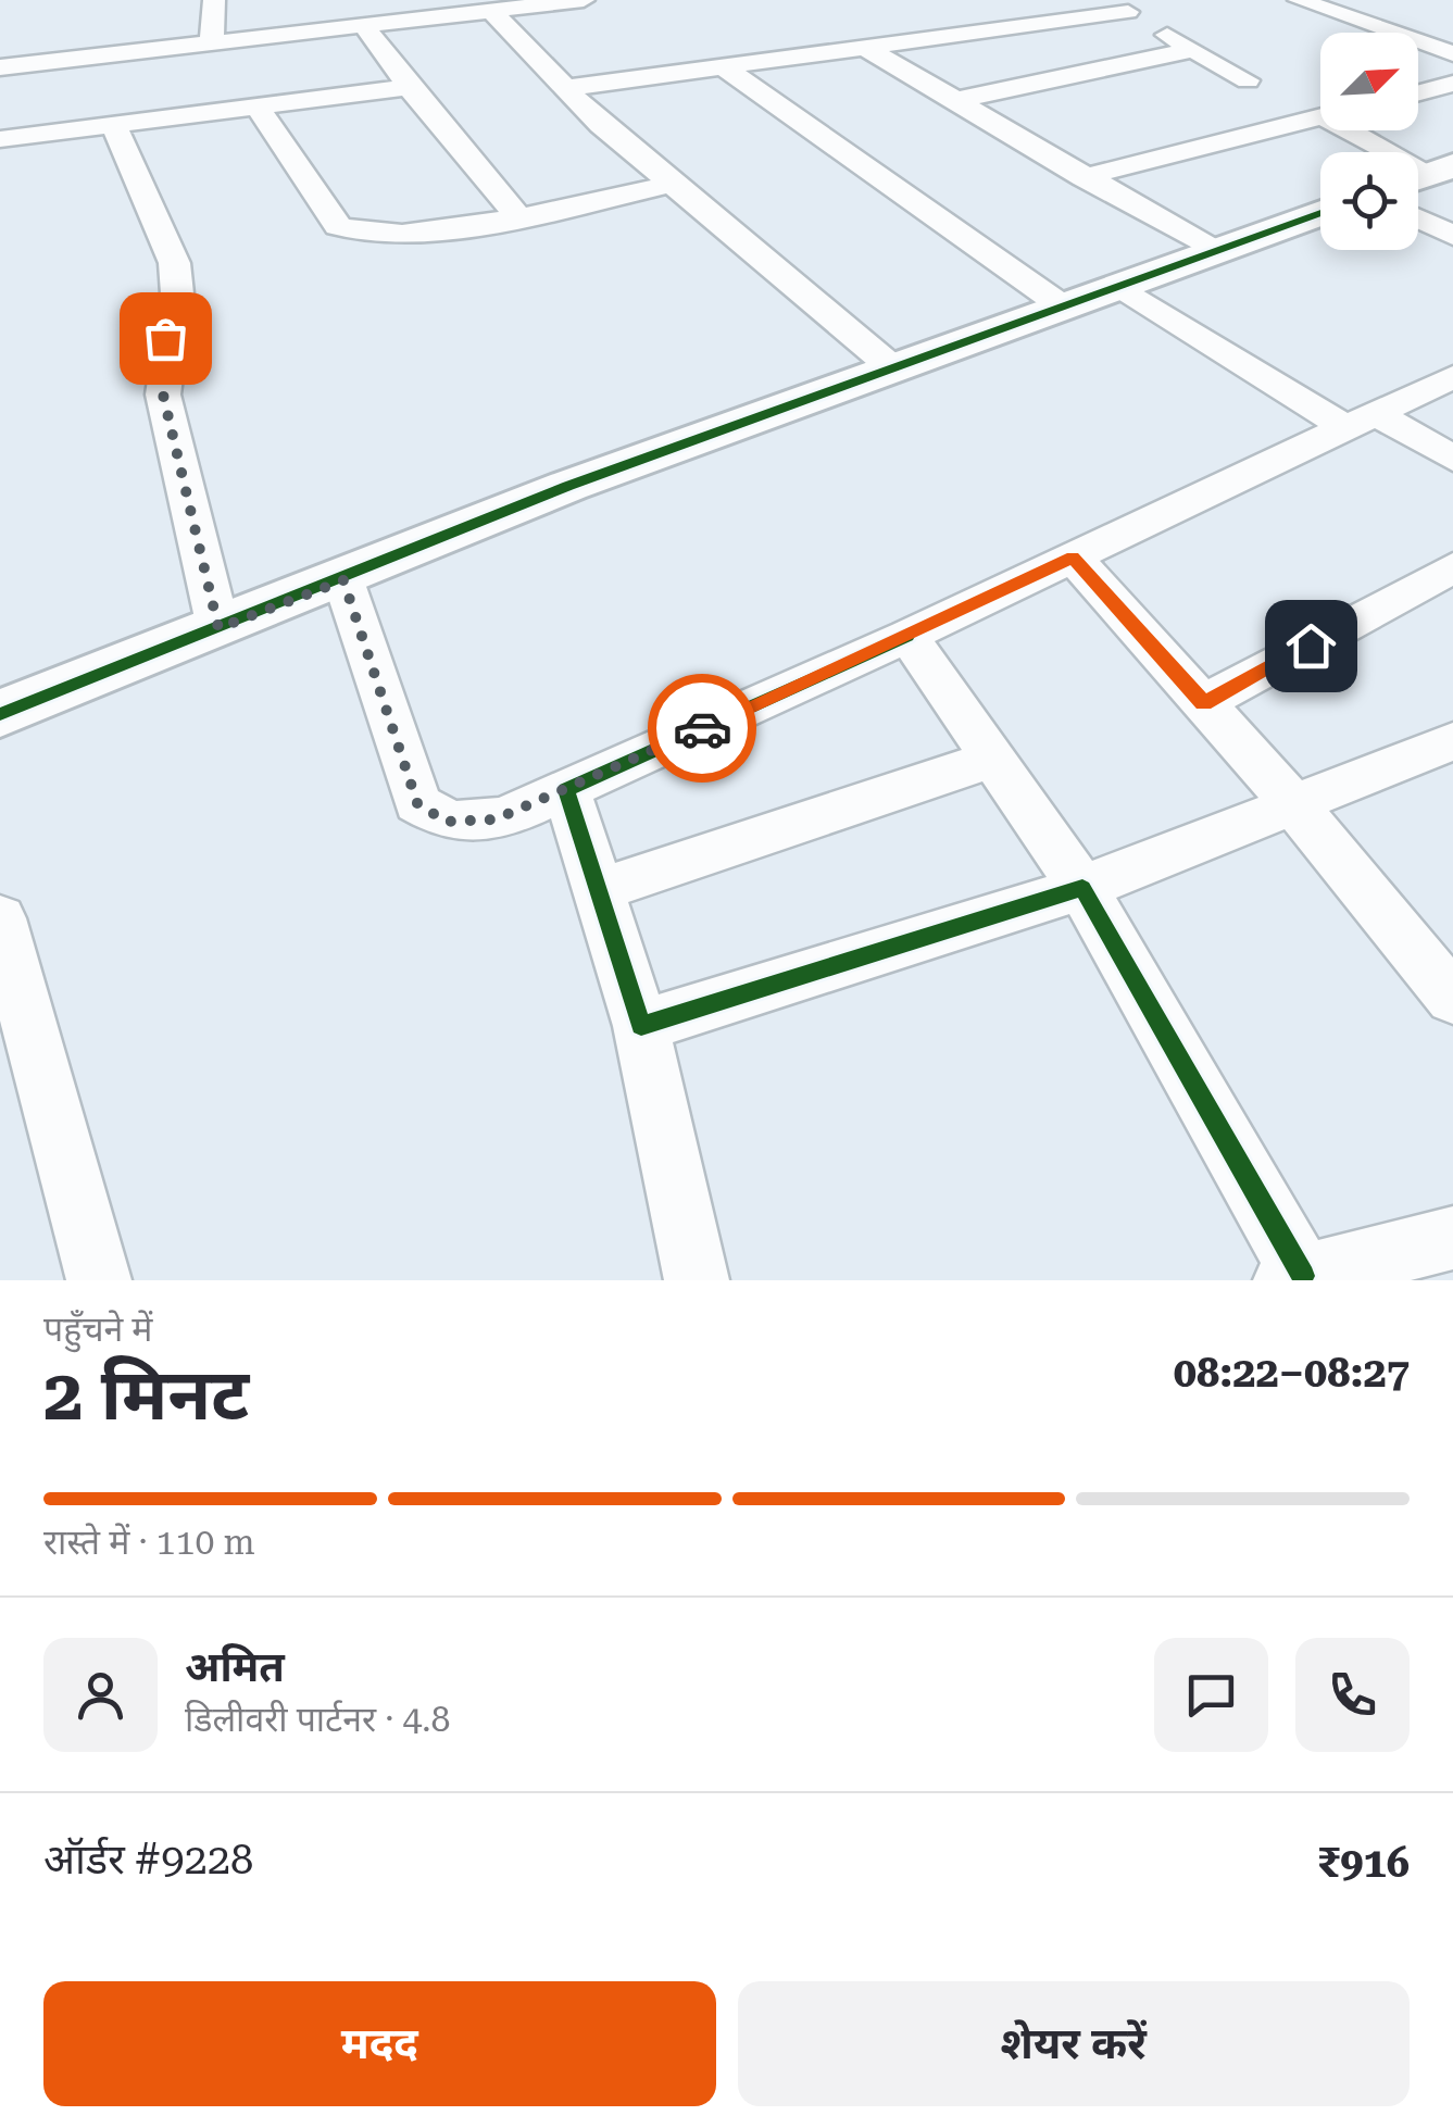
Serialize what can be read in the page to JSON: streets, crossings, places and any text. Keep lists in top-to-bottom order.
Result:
{
  "north": "top right",
  "page": {
    "heading": ["2 मिनट", "पहुँचने में", "08:22–08:27"],
    "panel": [
      "अमित",
      "डिलीवरी पार्टनर · 4.8",
      "ऑर्डर #9228",
      "₹916"
    ],
    "bar": "रास्ते में · 110 m",
    "buttons": ["मदद", "शेयर करें"]
  }
}
